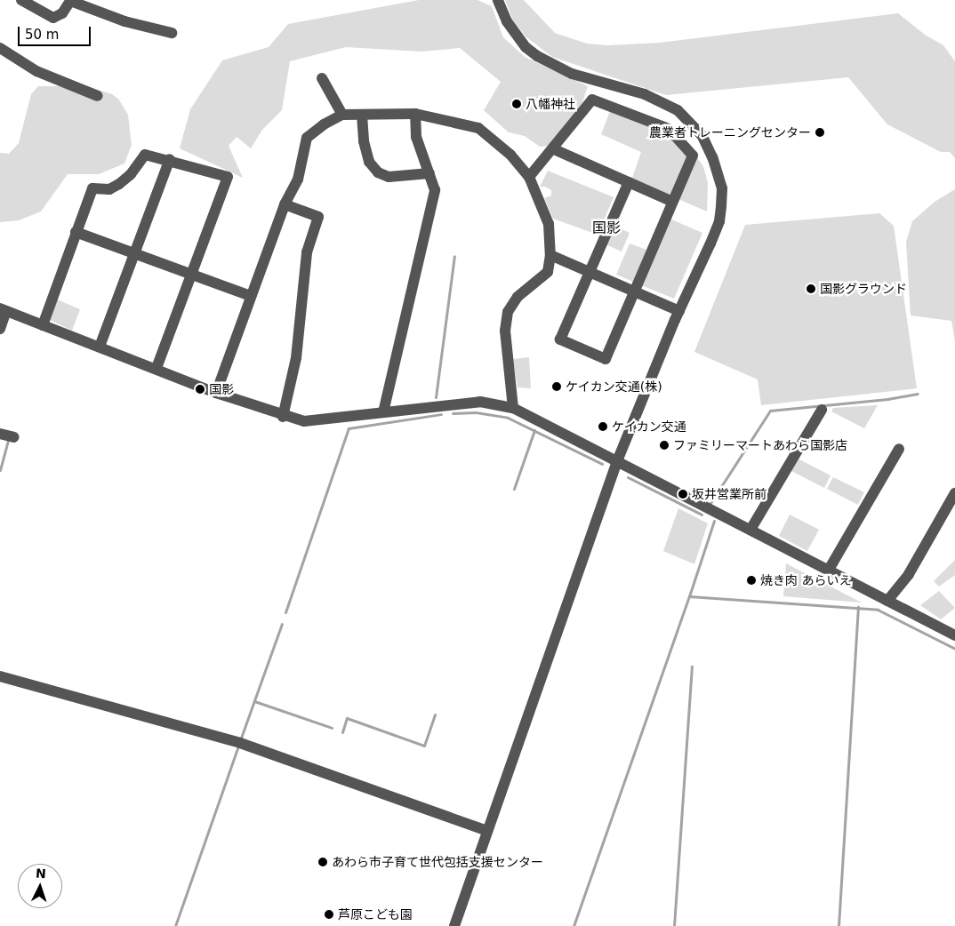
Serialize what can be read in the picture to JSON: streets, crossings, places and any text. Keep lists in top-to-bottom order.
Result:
{
  "districts": ["国影"],
  "places": [
    "八幡神社",
    "農業者トレーニングセンター",
    "国影グラウンド",
    "ケイカン交通(株)",
    "国影",
    "ケイカン交通",
    "ファミリーマートあわら国影店",
    "坂井営業所前",
    "焼き肉 あらいえ",
    "あわら市子育て世代包括支援センター",
    "芦原こども園"
  ],
  "scale_bar": "50 m",
  "north": "top"
}
